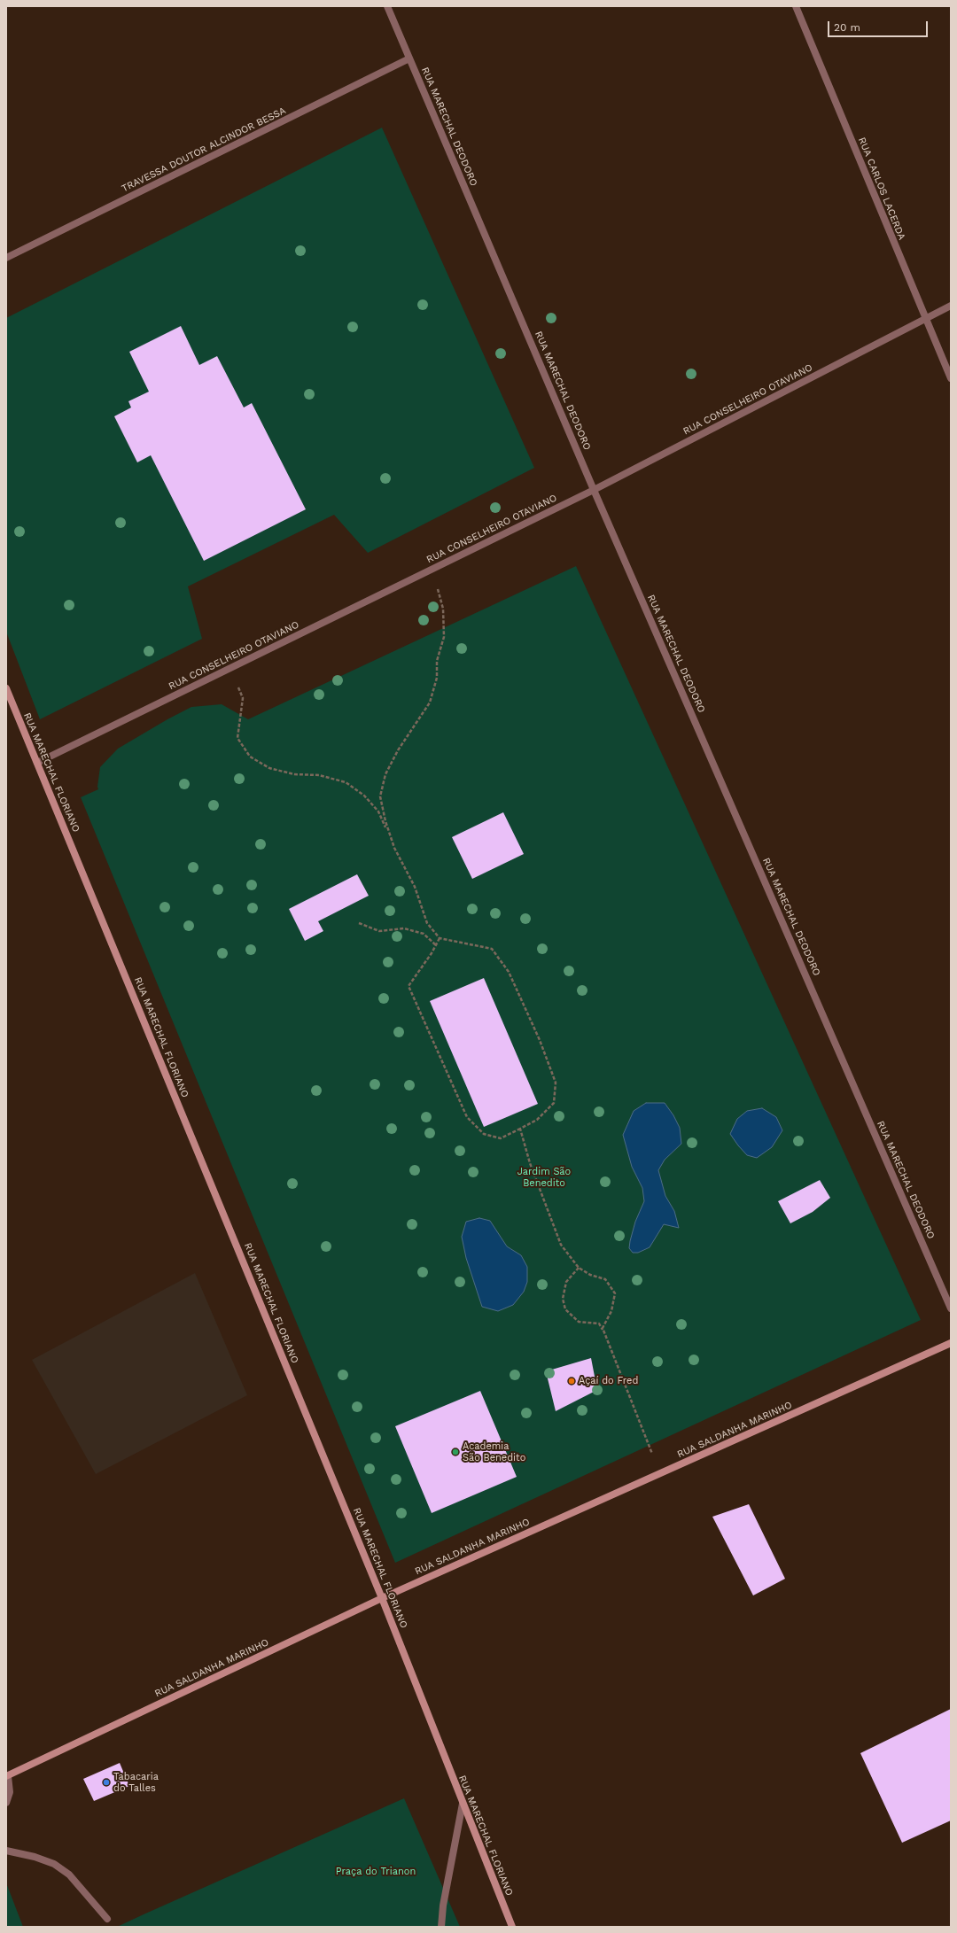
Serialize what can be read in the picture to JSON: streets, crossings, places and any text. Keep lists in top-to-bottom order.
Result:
{
  "streets": {
    "main road": ["RUA MARECHAL FLORIANO", "RUA SALDANHA MARINHO"],
    "street": [
      "RUA MARECHAL DEODORO",
      "TRAVESSA DOUTOR ALCINDOR BESSA",
      "RUA CARLOS LACERDA",
      "RUA CONSELHEIRO OTAVIANO"
    ]
  },
  "crossings": [
    ["RUA MARECHAL DEODORO", "TRAVESSA DOUTOR ALCINDOR BESSA"],
    ["RUA MARECHAL DEODORO", "RUA CONSELHEIRO OTAVIANO"],
    ["RUA CARLOS LACERDA", "RUA CONSELHEIRO OTAVIANO"],
    ["RUA CONSELHEIRO OTAVIANO", "RUA MARECHAL FLORIANO"],
    ["RUA MARECHAL FLORIANO", "RUA SALDANHA MARINHO"]
  ],
  "parks": ["Jardim São Benedito", "Praça do Trianon"],
  "places": ["Açaí do Fred", "Academia São Benedito", "Tabacaria do Talles"],
  "scale_bar": "20 m"
}
